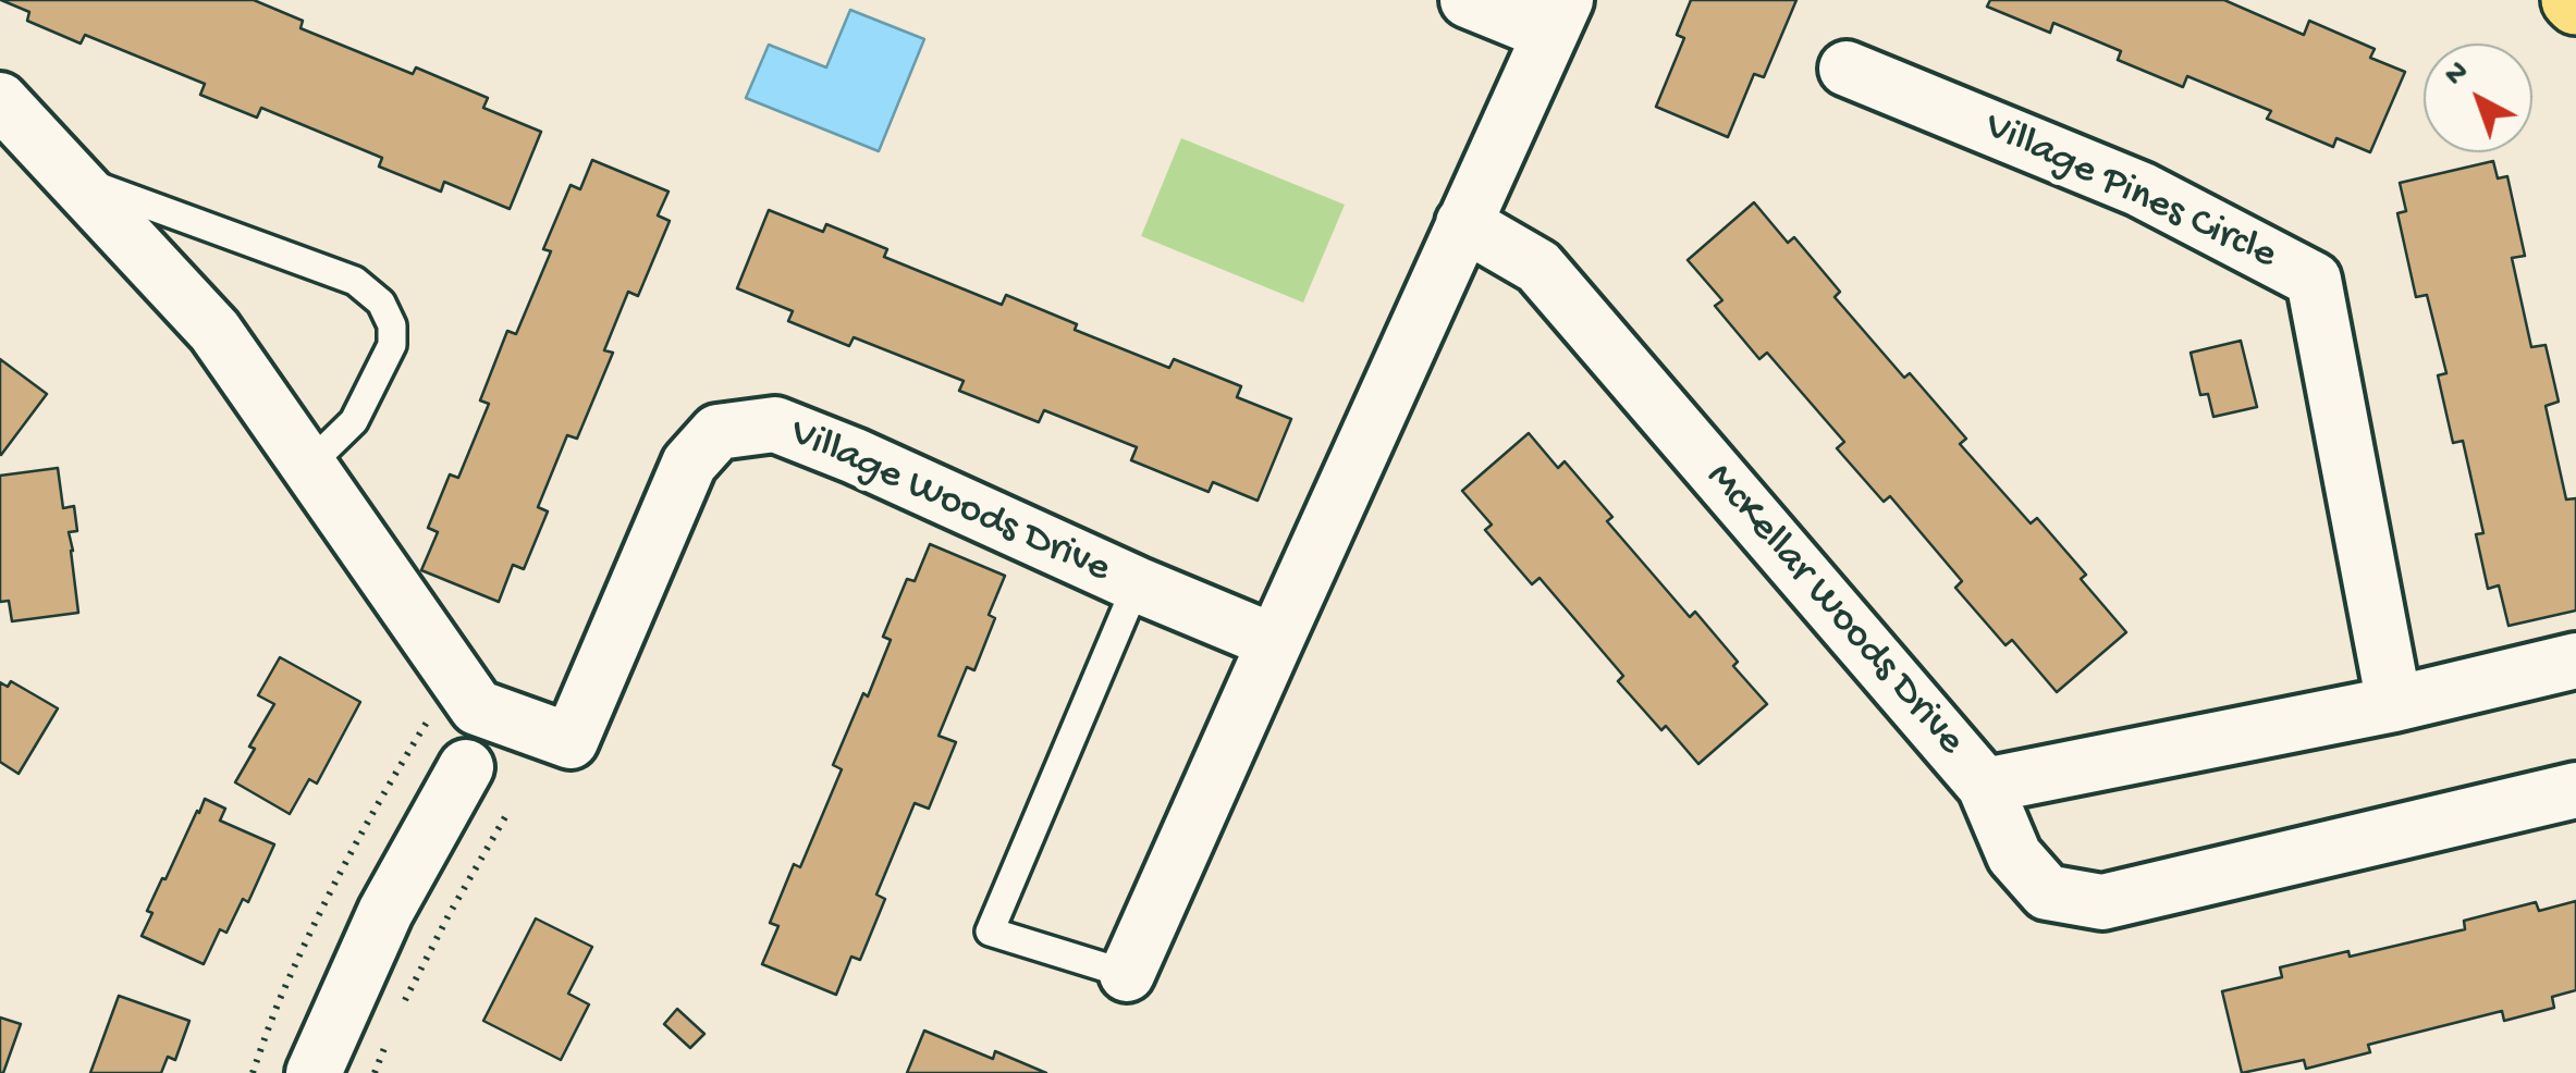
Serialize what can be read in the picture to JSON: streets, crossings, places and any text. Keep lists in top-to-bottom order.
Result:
{
  "streets": {
    "street": ["Village Pines Circle", "Village Woods Drive", "McKellar Woods Drive"]
  },
  "crossings": [
    ["Village Pines Circle", "McKellar Woods Drive"]
  ],
  "north": "top left"
}
